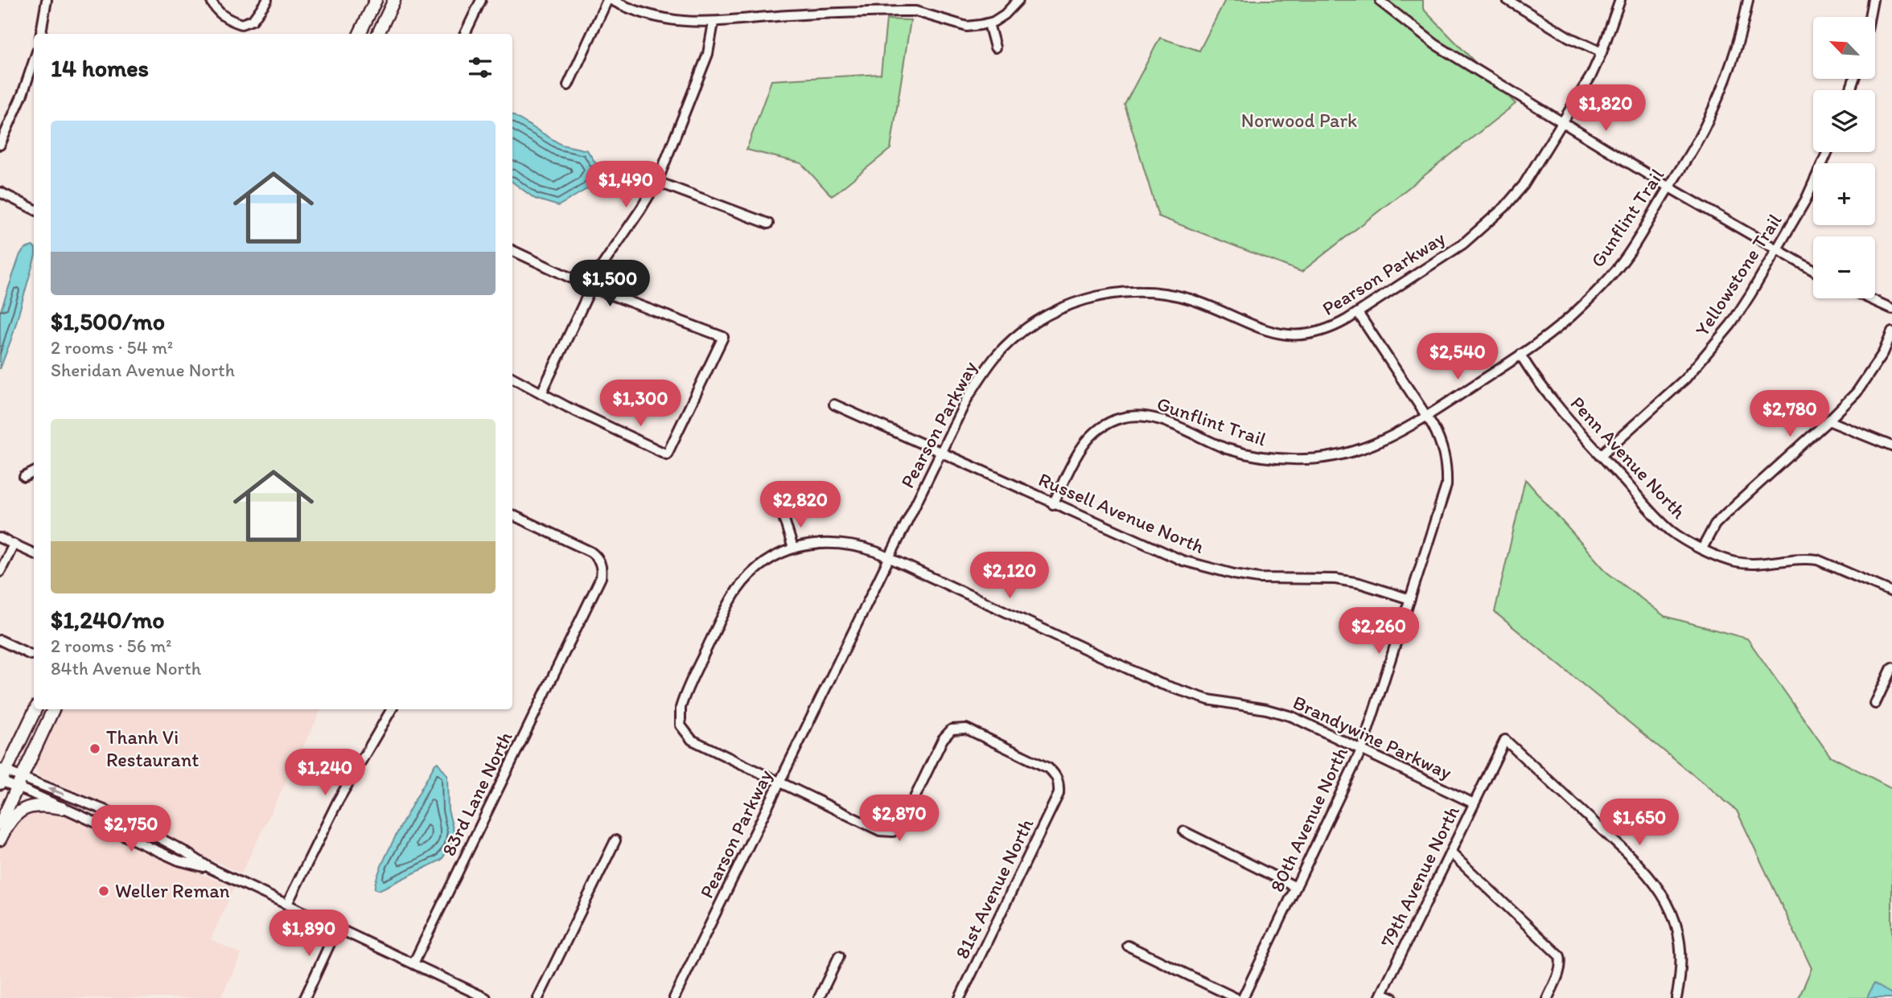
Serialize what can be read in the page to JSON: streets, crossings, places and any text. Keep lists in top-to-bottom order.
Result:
{
  "streets": {
    "street": [
      "Gunflint Trail",
      "Pearson Parkway",
      "Yellowstone Trail",
      "Penn Avenue North",
      "Russell Avenue North",
      "Brandywine Parkway",
      "83rd Lane North",
      "80th Avenue North",
      "79th Avenue North",
      "81st Avenue North"
    ]
  },
  "crossings": [
    ["Gunflint Trail", "Penn Avenue North"],
    ["Gunflint Trail", "Russell Avenue North"],
    ["Gunflint Trail", "80th Avenue North"],
    ["Pearson Parkway", "Russell Avenue North"],
    ["Pearson Parkway", "Brandywine Parkway"],
    ["Pearson Parkway", "80th Avenue North"],
    ["Pearson Parkway", "81st Avenue North"],
    ["Yellowstone Trail", "Penn Avenue North"],
    ["Russell Avenue North", "80th Avenue North"],
    ["Brandywine Parkway", "80th Avenue North"],
    ["Brandywine Parkway", "79th Avenue North"],
    ["Brandywine Parkway", "81st Avenue North"]
  ],
  "parks": ["Norwood Park"],
  "places": ["Thanh Vi Restaurant", "Weller Reman"],
  "north": "top left",
  "page": {
    "map_buttons": ["+", "−"],
    "heading": "14 homes",
    "price": [
      "$1,820",
      "$1,490",
      "$1,500",
      "$2,540",
      "$1,300",
      "$2,780",
      "$2,820",
      "$2,120",
      "$2,260",
      "$1,240",
      "$2,870",
      "$1,650",
      "$2,750",
      "$1,890"
    ],
    "list": [
      {
        "name": "$1,500/mo",
        "note": "2 rooms · 54 m² · Sheridan Avenue North"
      },
      {
        "name": "$1,240/mo",
        "note": "2 rooms · 56 m² · 84th Avenue North"
      }
    ]
  }
}
